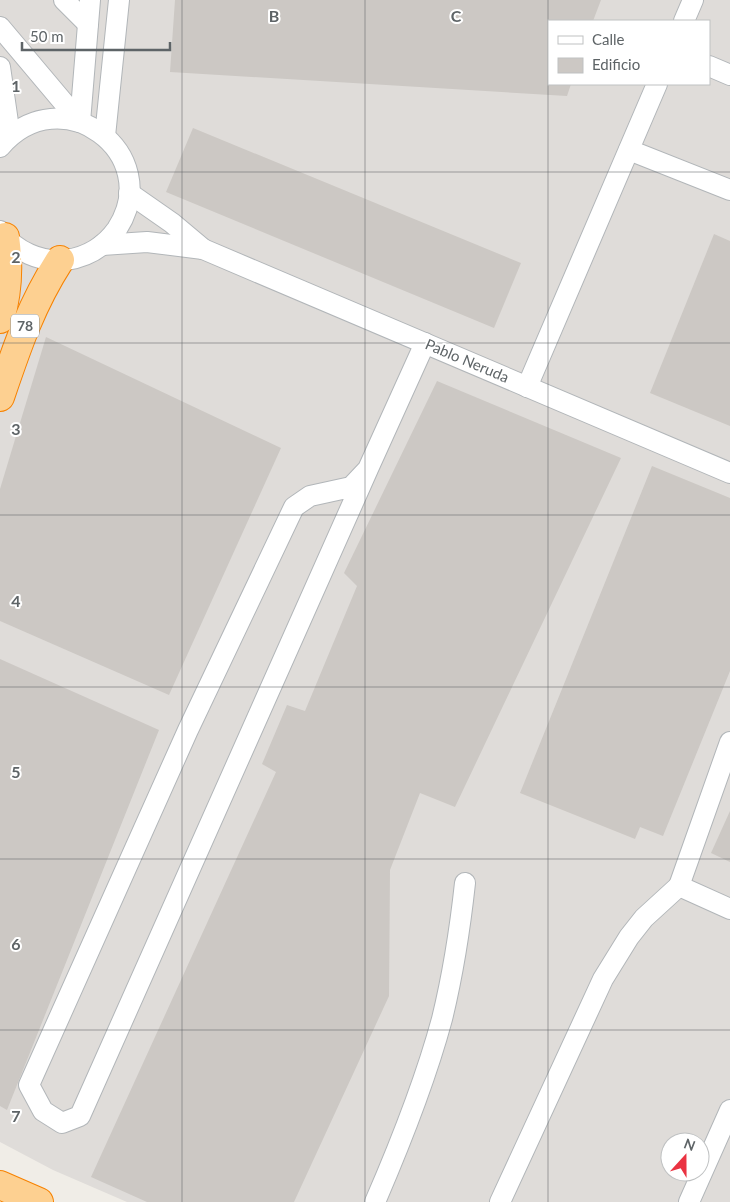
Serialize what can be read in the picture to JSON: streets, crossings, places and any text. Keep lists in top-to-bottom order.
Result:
{
  "streets": {
    "highway": ["78"],
    "street": ["Pablo Neruda"]
  },
  "legend": ["Calle", "Edificio"],
  "scale_bar": "50 m",
  "north": "top",
  "grid": {
    "columns": ["B", "C"],
    "rows": [
      "1",
      "2",
      "3",
      "4",
      "5",
      "6",
      "7"
    ]
  }
}
